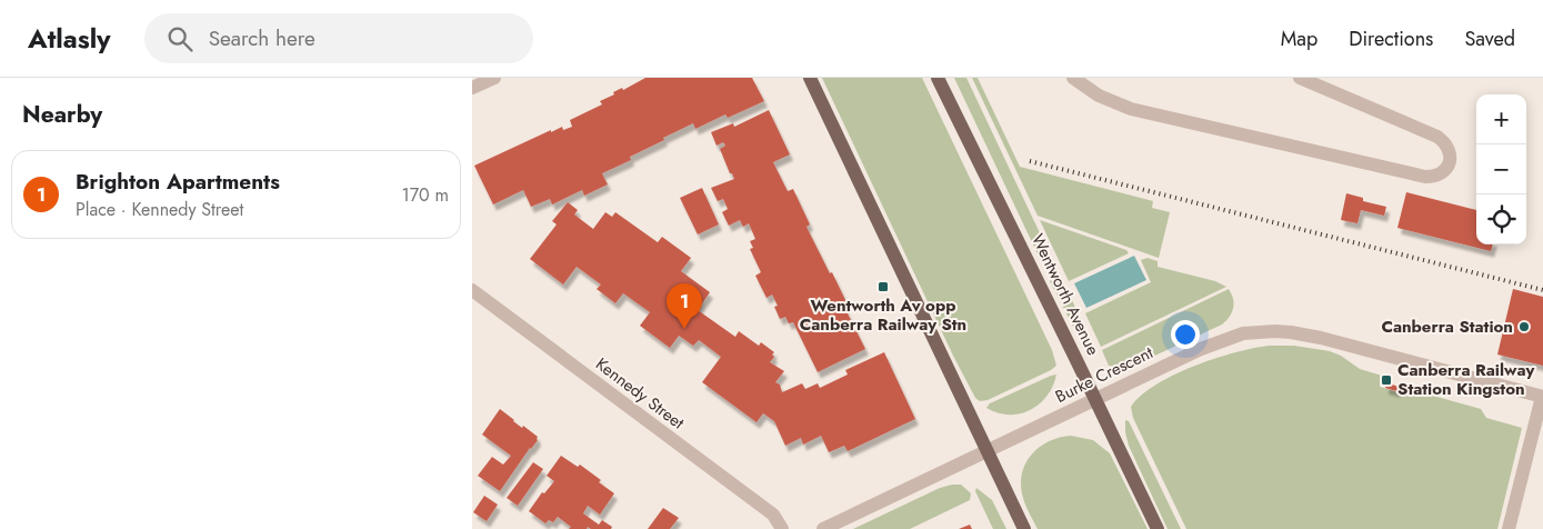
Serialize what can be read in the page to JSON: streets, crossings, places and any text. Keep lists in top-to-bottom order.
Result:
{
  "streets": {
    "main road": ["Wentworth Avenue"],
    "street": ["Burke Crescent", "Kennedy Street"]
  },
  "crossings": [
    ["Wentworth Avenue", "Burke Crescent"]
  ],
  "places": {
    "transit": ["Wentworth Av opp Canberra Railway Stn", "Canberra Railway Station Kingston"],
    "other": ["Canberra Station"]
  },
  "page": {
    "header": "Atlasly",
    "search": "Search here",
    "nav": ["Map", "Directions", "Saved"],
    "heading": "Nearby",
    "map_buttons": ["+", "−"],
    "list": [
      {
        "mark": "1",
        "name": "Brighton Apartments",
        "note": "Place · Kennedy Street",
        "value": "170 m"
      }
    ],
    "pins": "1"
  }
}
